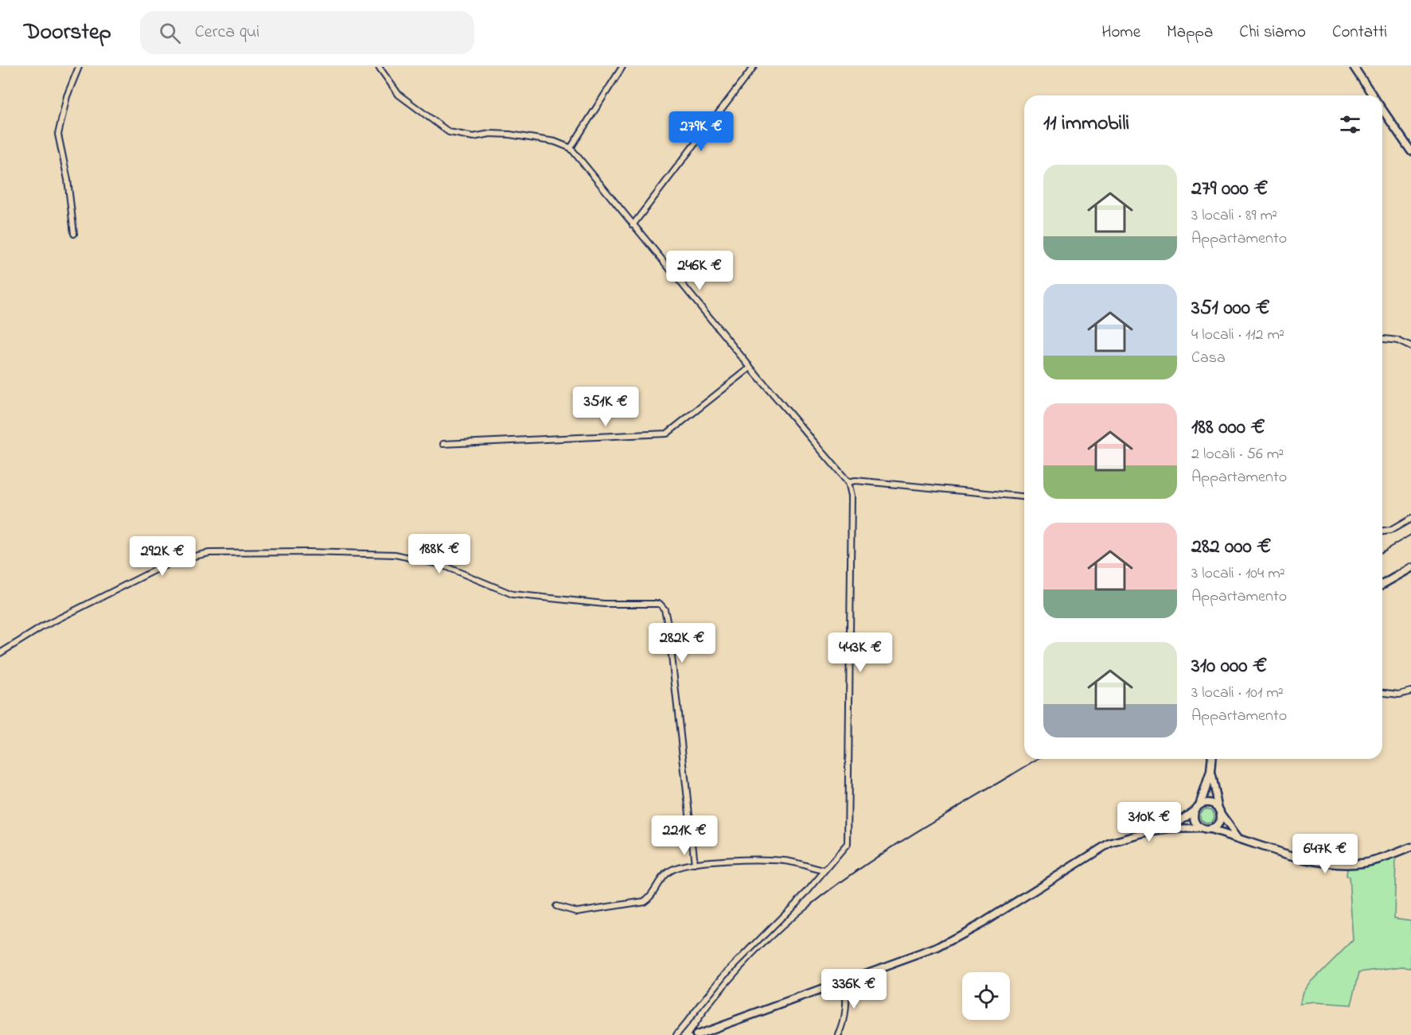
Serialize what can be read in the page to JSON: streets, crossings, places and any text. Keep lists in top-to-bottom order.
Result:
{
  "page": {
    "header": "Doorstep",
    "search": "Cerca qui",
    "nav": [
      "Home",
      "Mappa",
      "Chi siamo",
      "Contatti"
    ],
    "heading": "11 immobili",
    "price": [
      "279K €",
      "246K €",
      "351K €",
      "188K €",
      "292K €",
      "282K €",
      "443K €",
      "310K €",
      "221K €",
      "647K €",
      "336K €"
    ],
    "list": [
      {
        "name": "279 000 €",
        "note": "3 locali · 89 m² · Appartamento"
      },
      {
        "name": "351 000 €",
        "note": "4 locali · 112 m² · Casa"
      },
      {
        "name": "188 000 €",
        "note": "2 locali · 56 m² · Appartamento"
      },
      {
        "name": "282 000 €",
        "note": "3 locali · 104 m² · Appartamento"
      },
      {
        "name": "310 000 €",
        "note": "3 locali · 101 m² · Appartamento"
      }
    ]
  }
}
